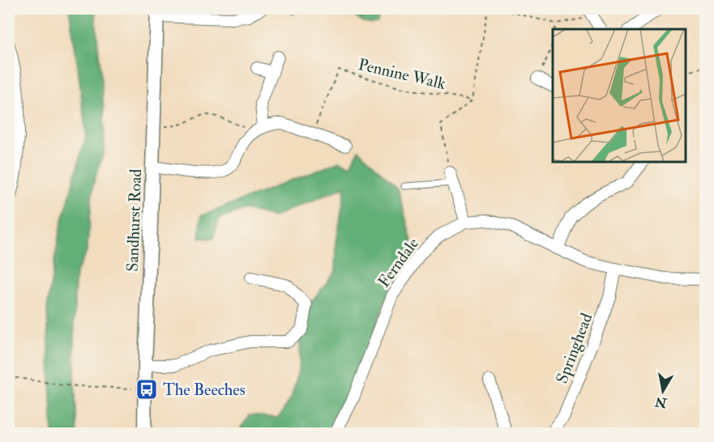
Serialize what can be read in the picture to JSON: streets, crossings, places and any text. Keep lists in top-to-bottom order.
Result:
{
  "streets": {
    "street": ["Sandhurst Road", "Ferndale", "Springhead"],
    "path": ["Pennine Walk"]
  },
  "crossings": [
    ["Ferndale", "Springhead"]
  ],
  "places": {
    "bus stop": ["The Beeches"]
  },
  "north": "bottom"
}
